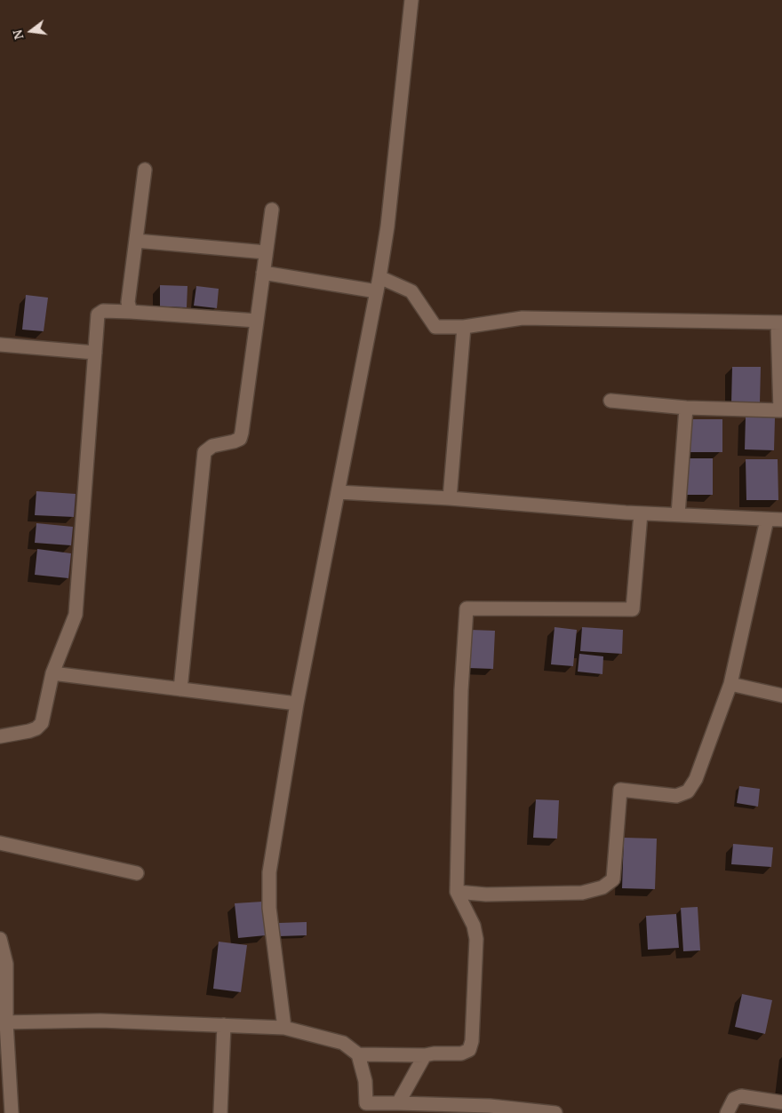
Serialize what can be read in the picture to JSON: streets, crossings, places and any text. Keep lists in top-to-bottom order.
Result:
{
  "north": "left"
}
